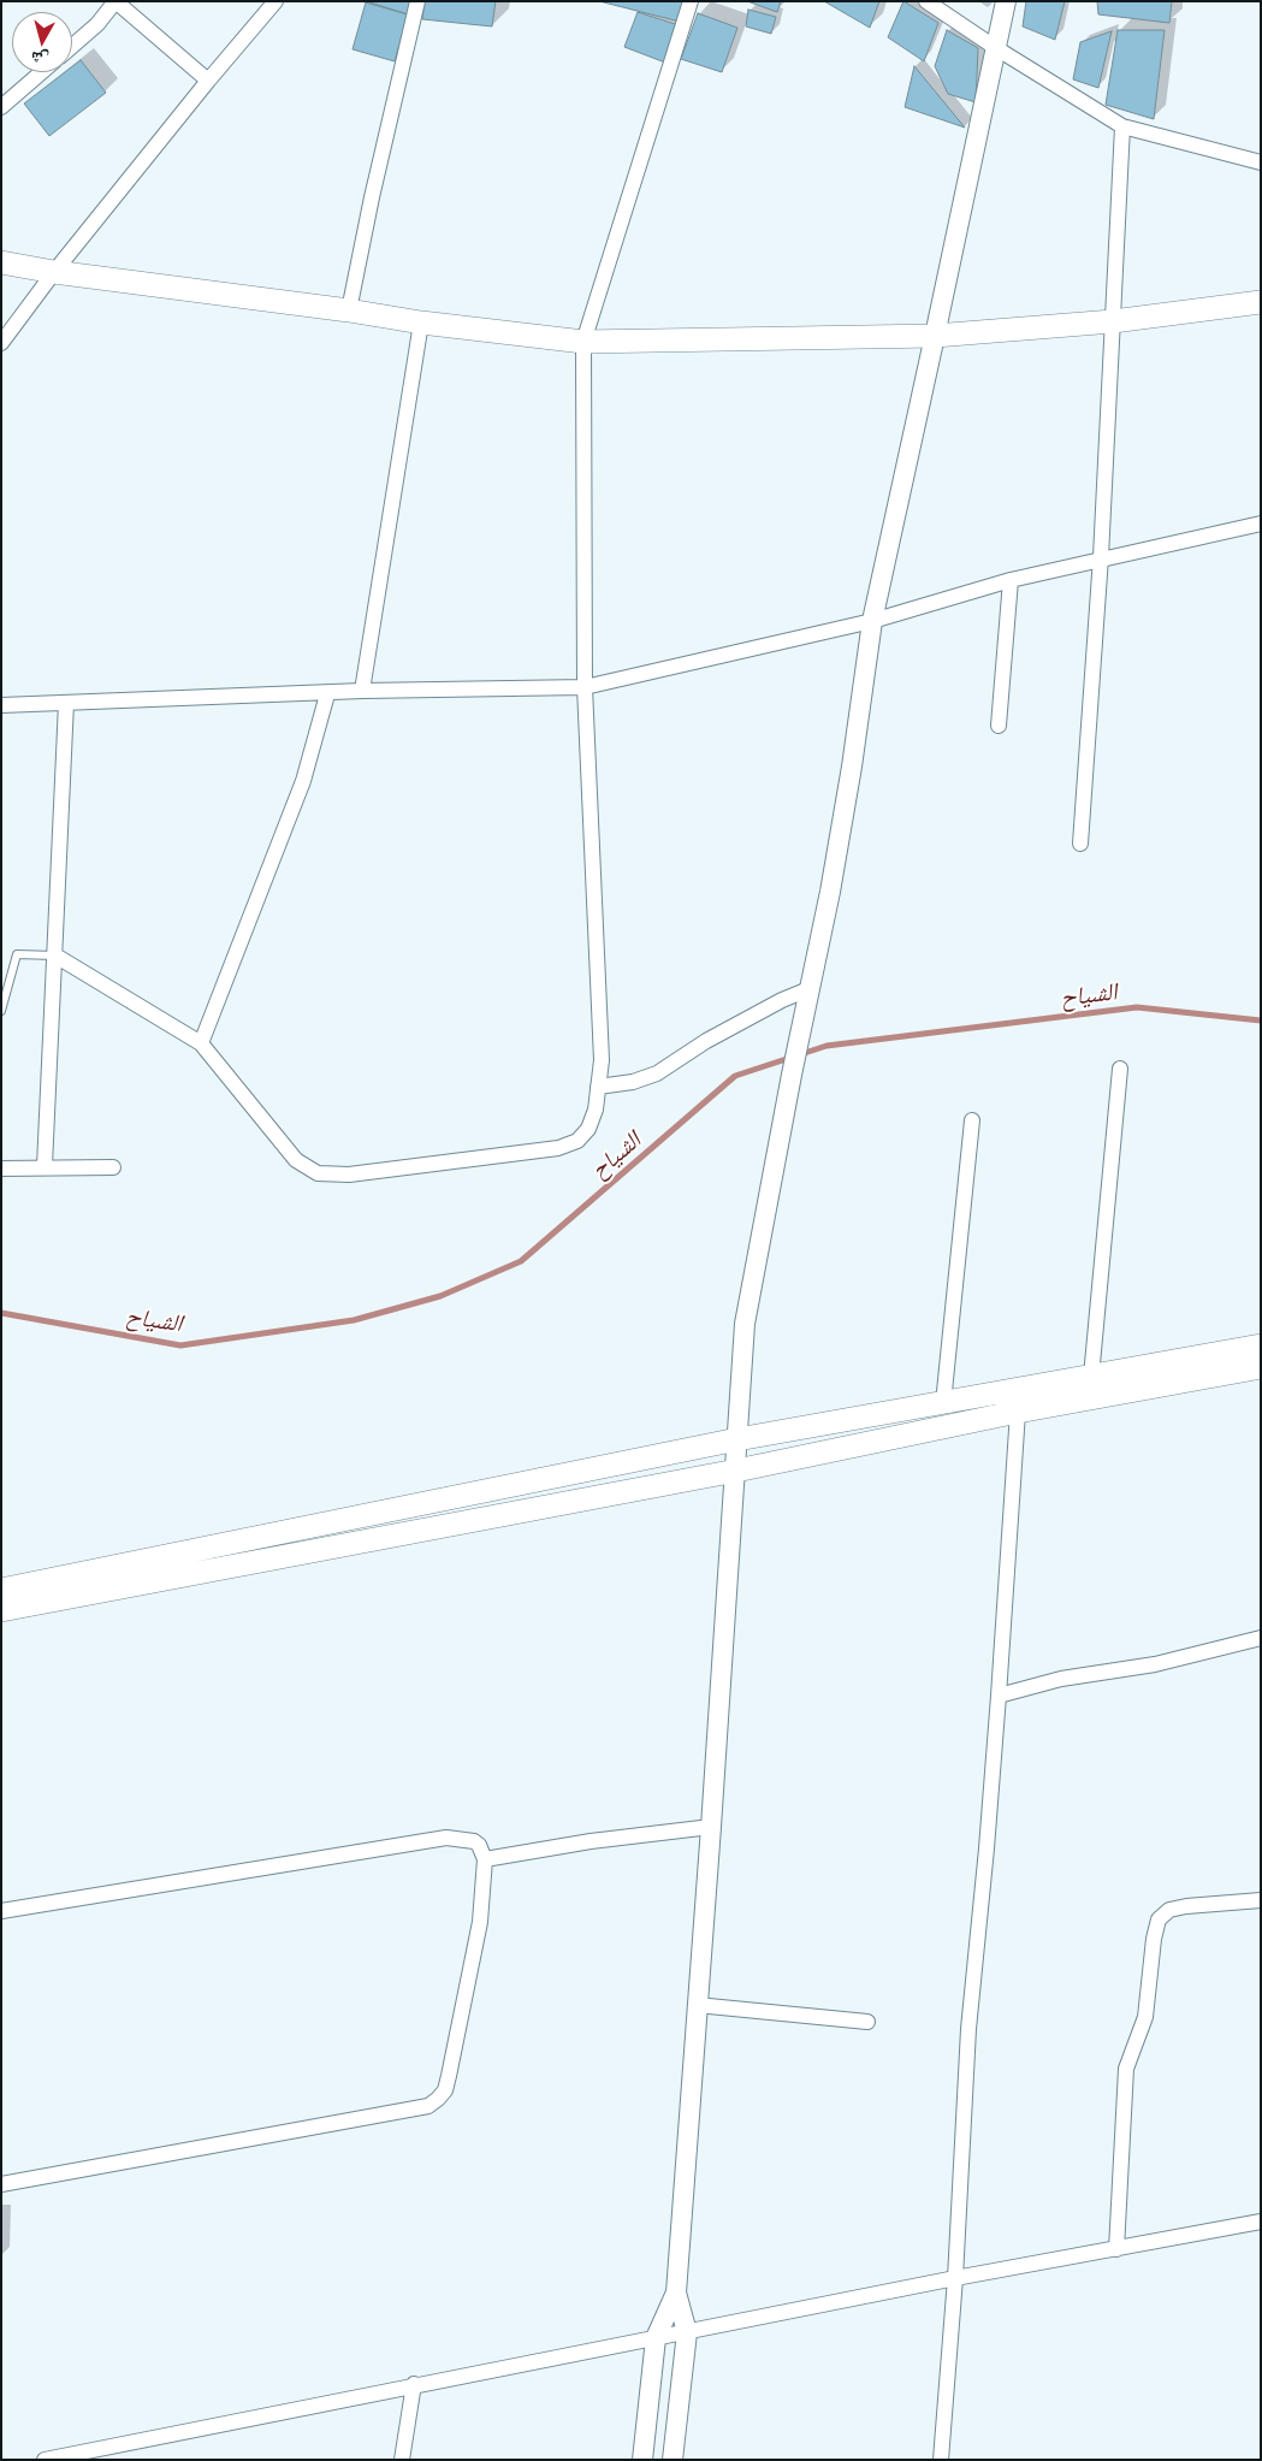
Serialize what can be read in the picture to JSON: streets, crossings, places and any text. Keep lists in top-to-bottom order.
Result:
{
  "water": ["الشياح"],
  "north": "bottom"
}
